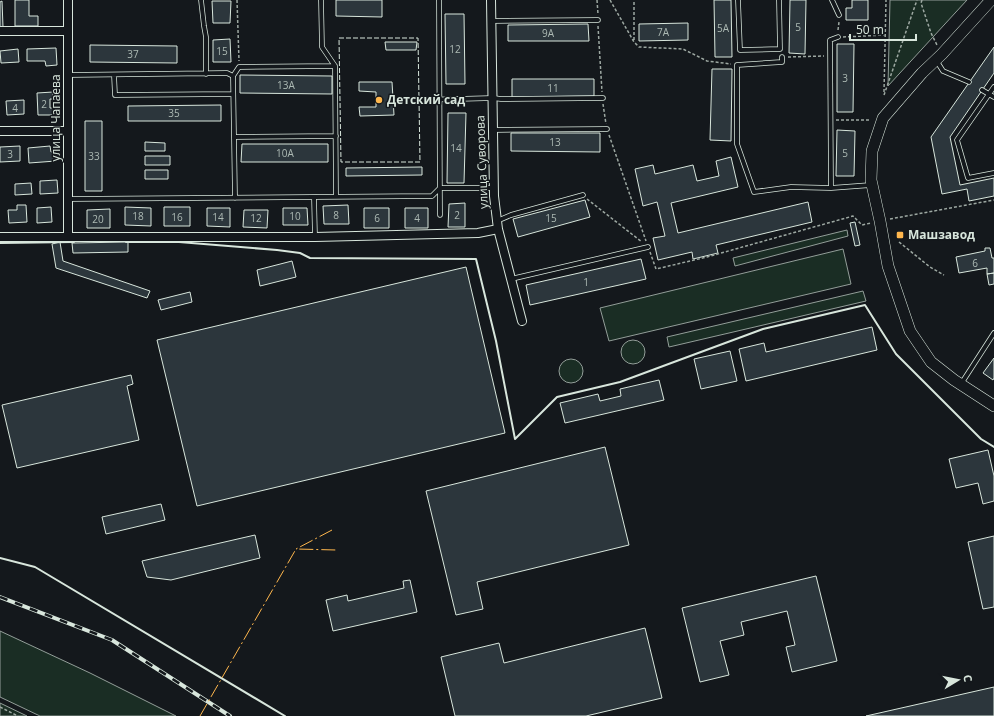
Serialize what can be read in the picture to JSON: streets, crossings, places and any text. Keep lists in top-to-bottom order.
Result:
{
  "streets": {
    "street": ["улица Чапаева", "улица Суворова"]
  },
  "places": {
    "other": ["Детский сад"],
    "transit": ["Машзавод"]
  },
  "house_numbers": [
    "5",
    "5А",
    "7А",
    "9А",
    "12",
    "15",
    "37",
    "3",
    "13А",
    "11",
    "2",
    "4",
    "35",
    "13",
    "14",
    "10А",
    "5",
    "3",
    "33",
    "8",
    "2",
    "18",
    "10",
    "16",
    "14",
    "12",
    "6",
    "4",
    "15",
    "20",
    "6",
    "1"
  ],
  "scale_bar": "50 m",
  "north": "right"
}
